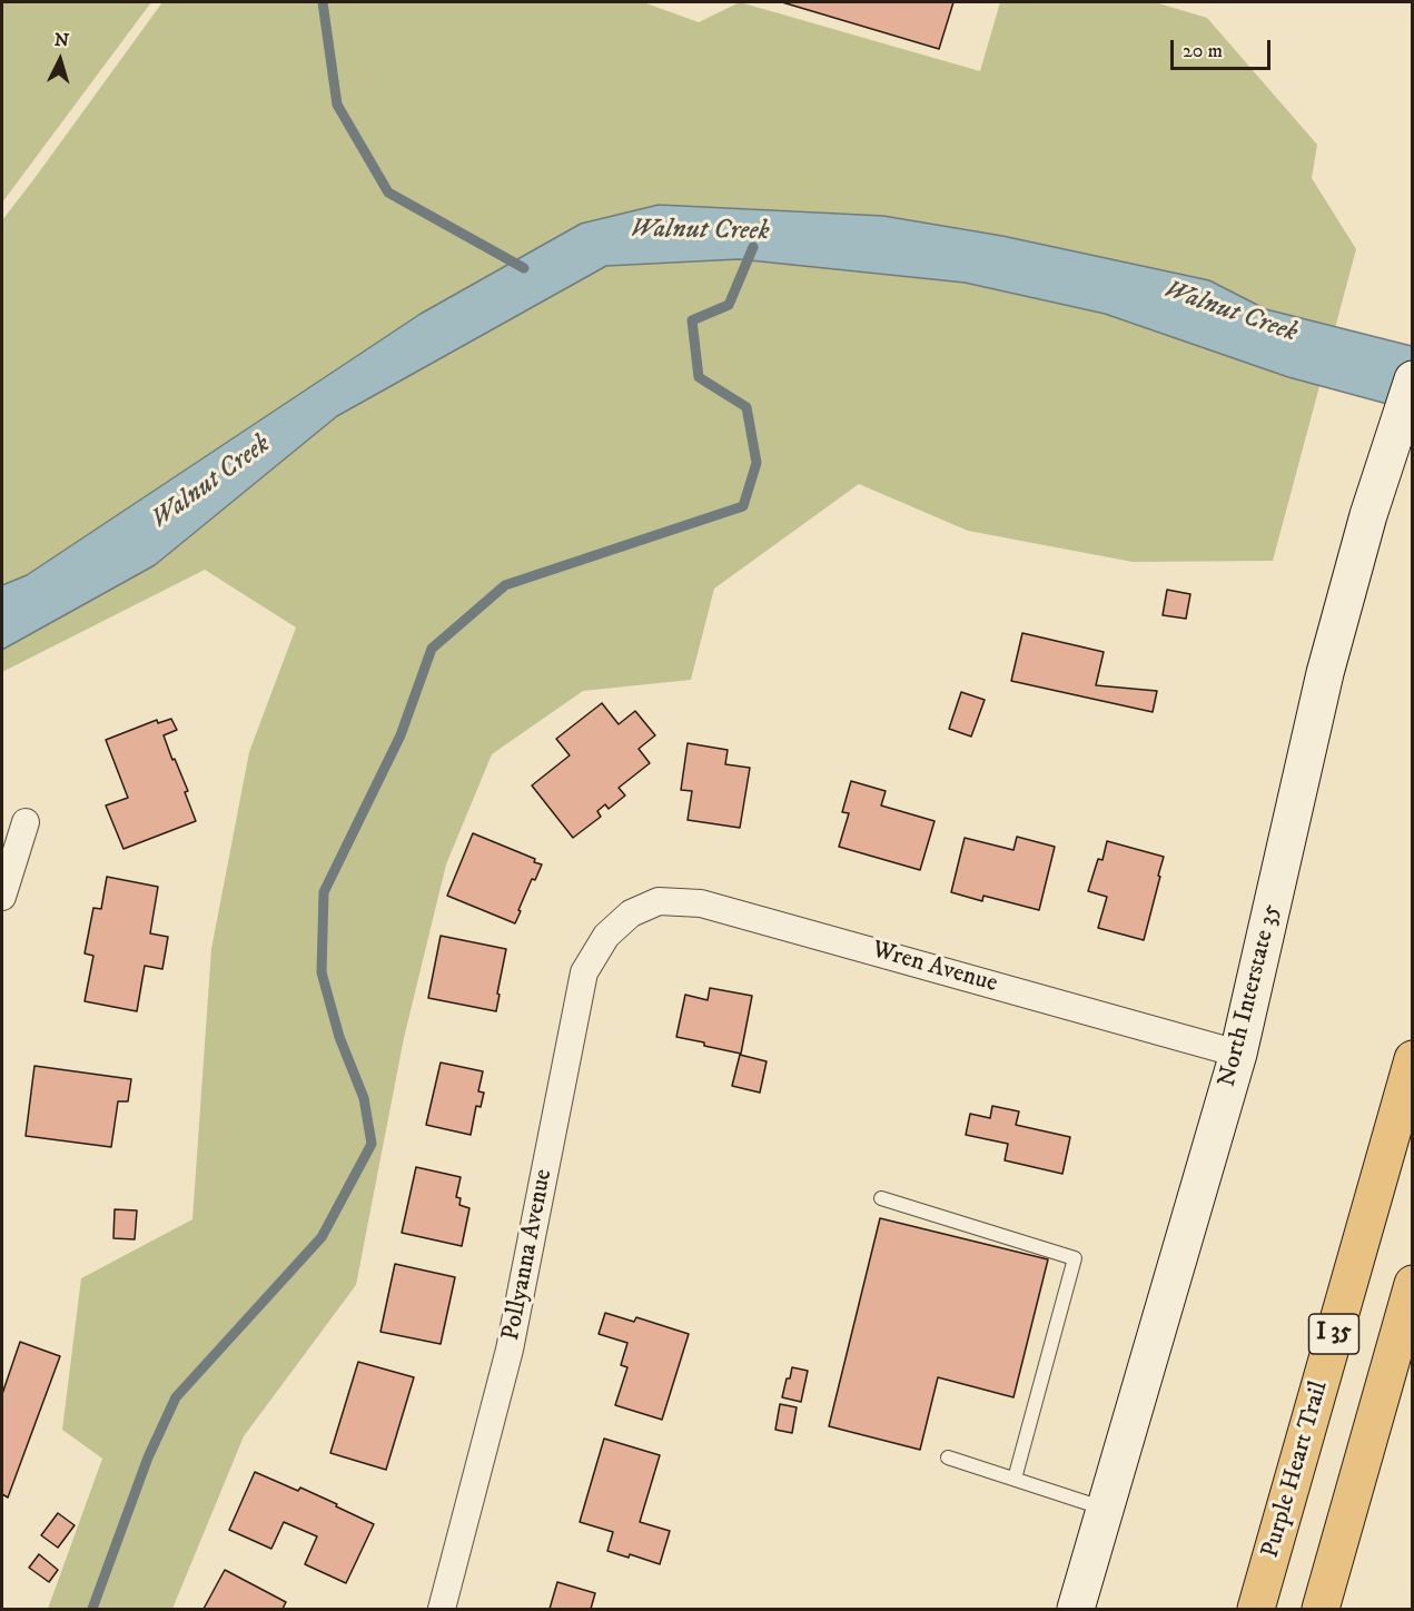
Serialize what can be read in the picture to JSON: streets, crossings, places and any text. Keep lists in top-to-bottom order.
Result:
{
  "streets": {
    "highway": ["I 35", "Purple Heart Trail"],
    "main road": ["North Interstate 35"],
    "street": ["Wren Avenue", "Pollyanna Avenue"]
  },
  "crossings": [
    ["Wren Avenue", "North Interstate 35"],
    ["Wren Avenue", "Pollyanna Avenue"]
  ],
  "water": ["Walnut Creek"],
  "scale_bar": "20 m",
  "north": "top"
}
